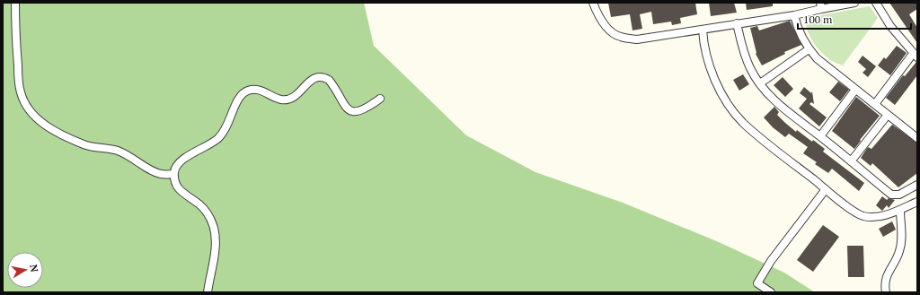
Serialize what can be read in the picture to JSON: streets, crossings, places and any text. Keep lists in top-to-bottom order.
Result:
{
  "scale_bar": "100 m",
  "north": "right"
}
